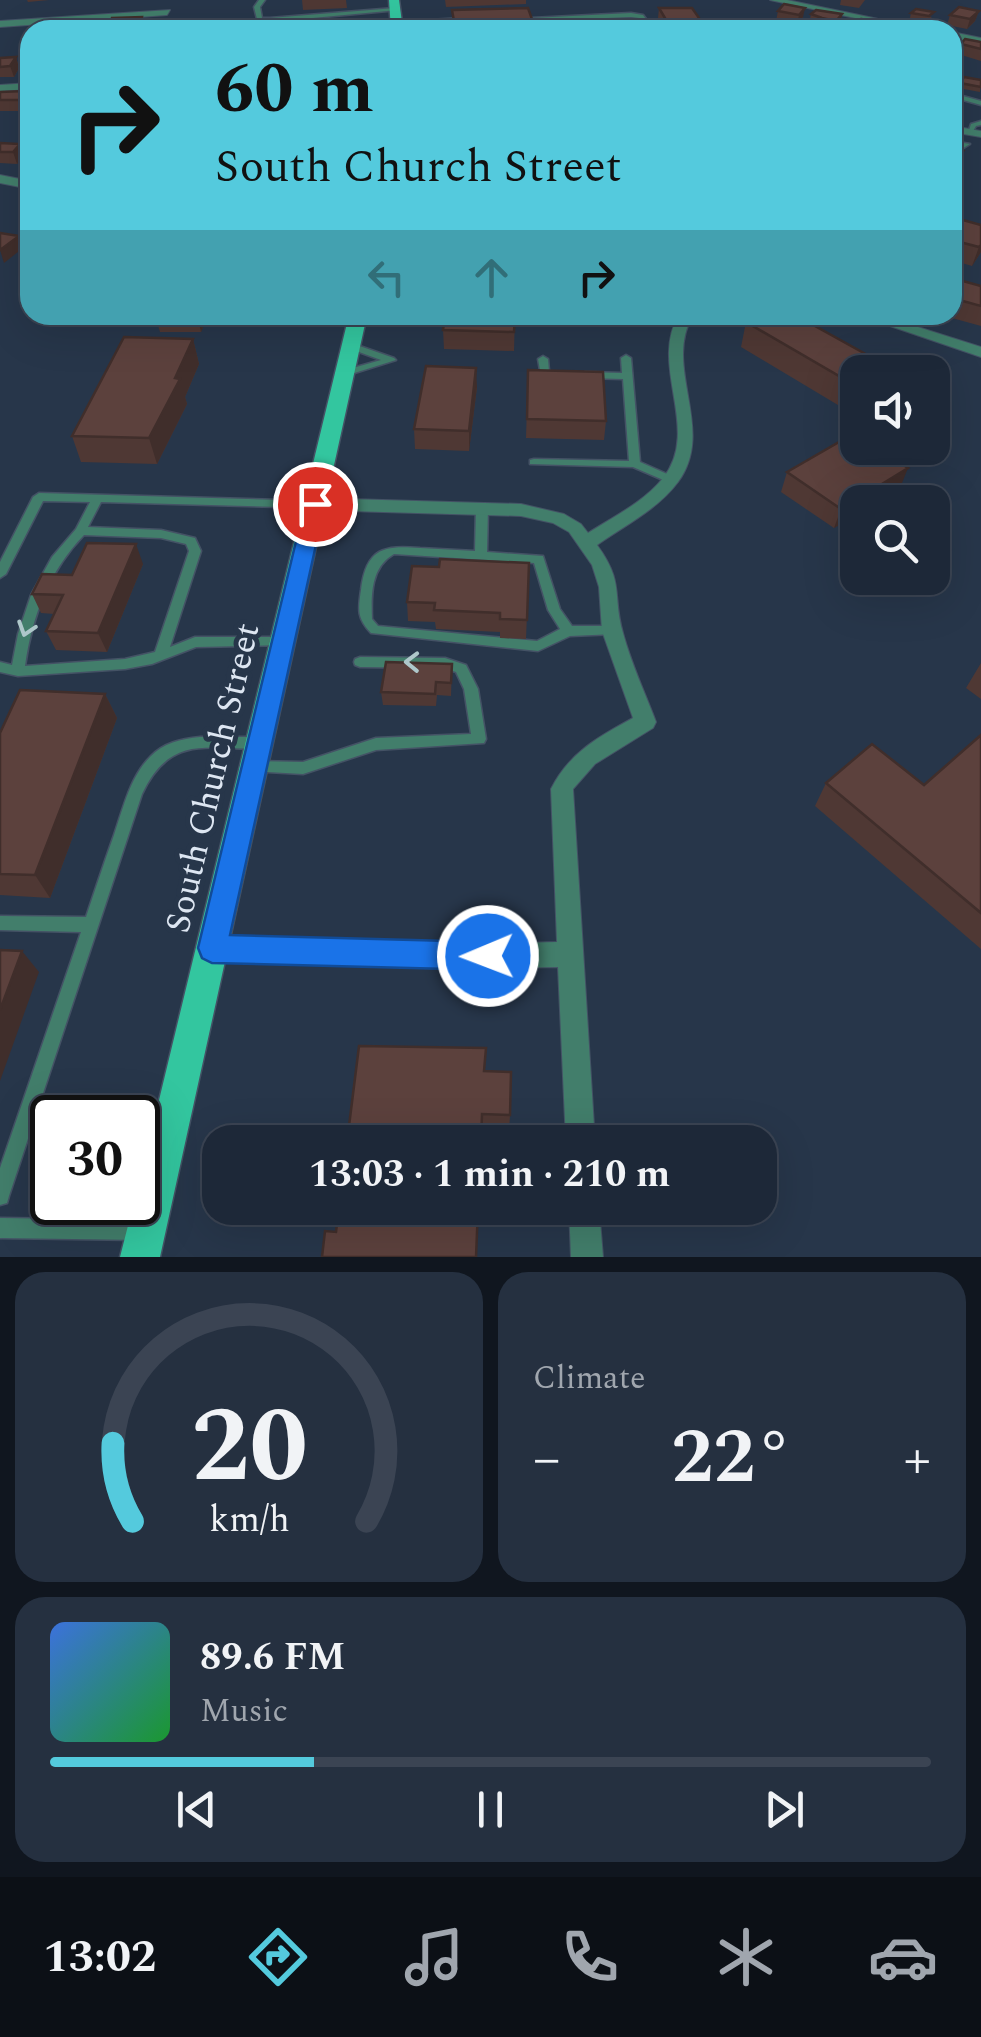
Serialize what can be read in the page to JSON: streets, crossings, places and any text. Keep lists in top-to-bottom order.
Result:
{
  "streets": {
    "main road": ["South Church Street"]
  },
  "page": {
    "turn": ["60 m", "South Church Street"],
    "limit": "30",
    "trip": "13:03 · 1 min · 210 m",
    "tile": "Climate",
    "heat": ["−", "22°", "+"],
    "song": ["89.6 FM", "Music"],
    "tabs": "13:02",
    "gauge": ["20", "km/h"]
  }
}
